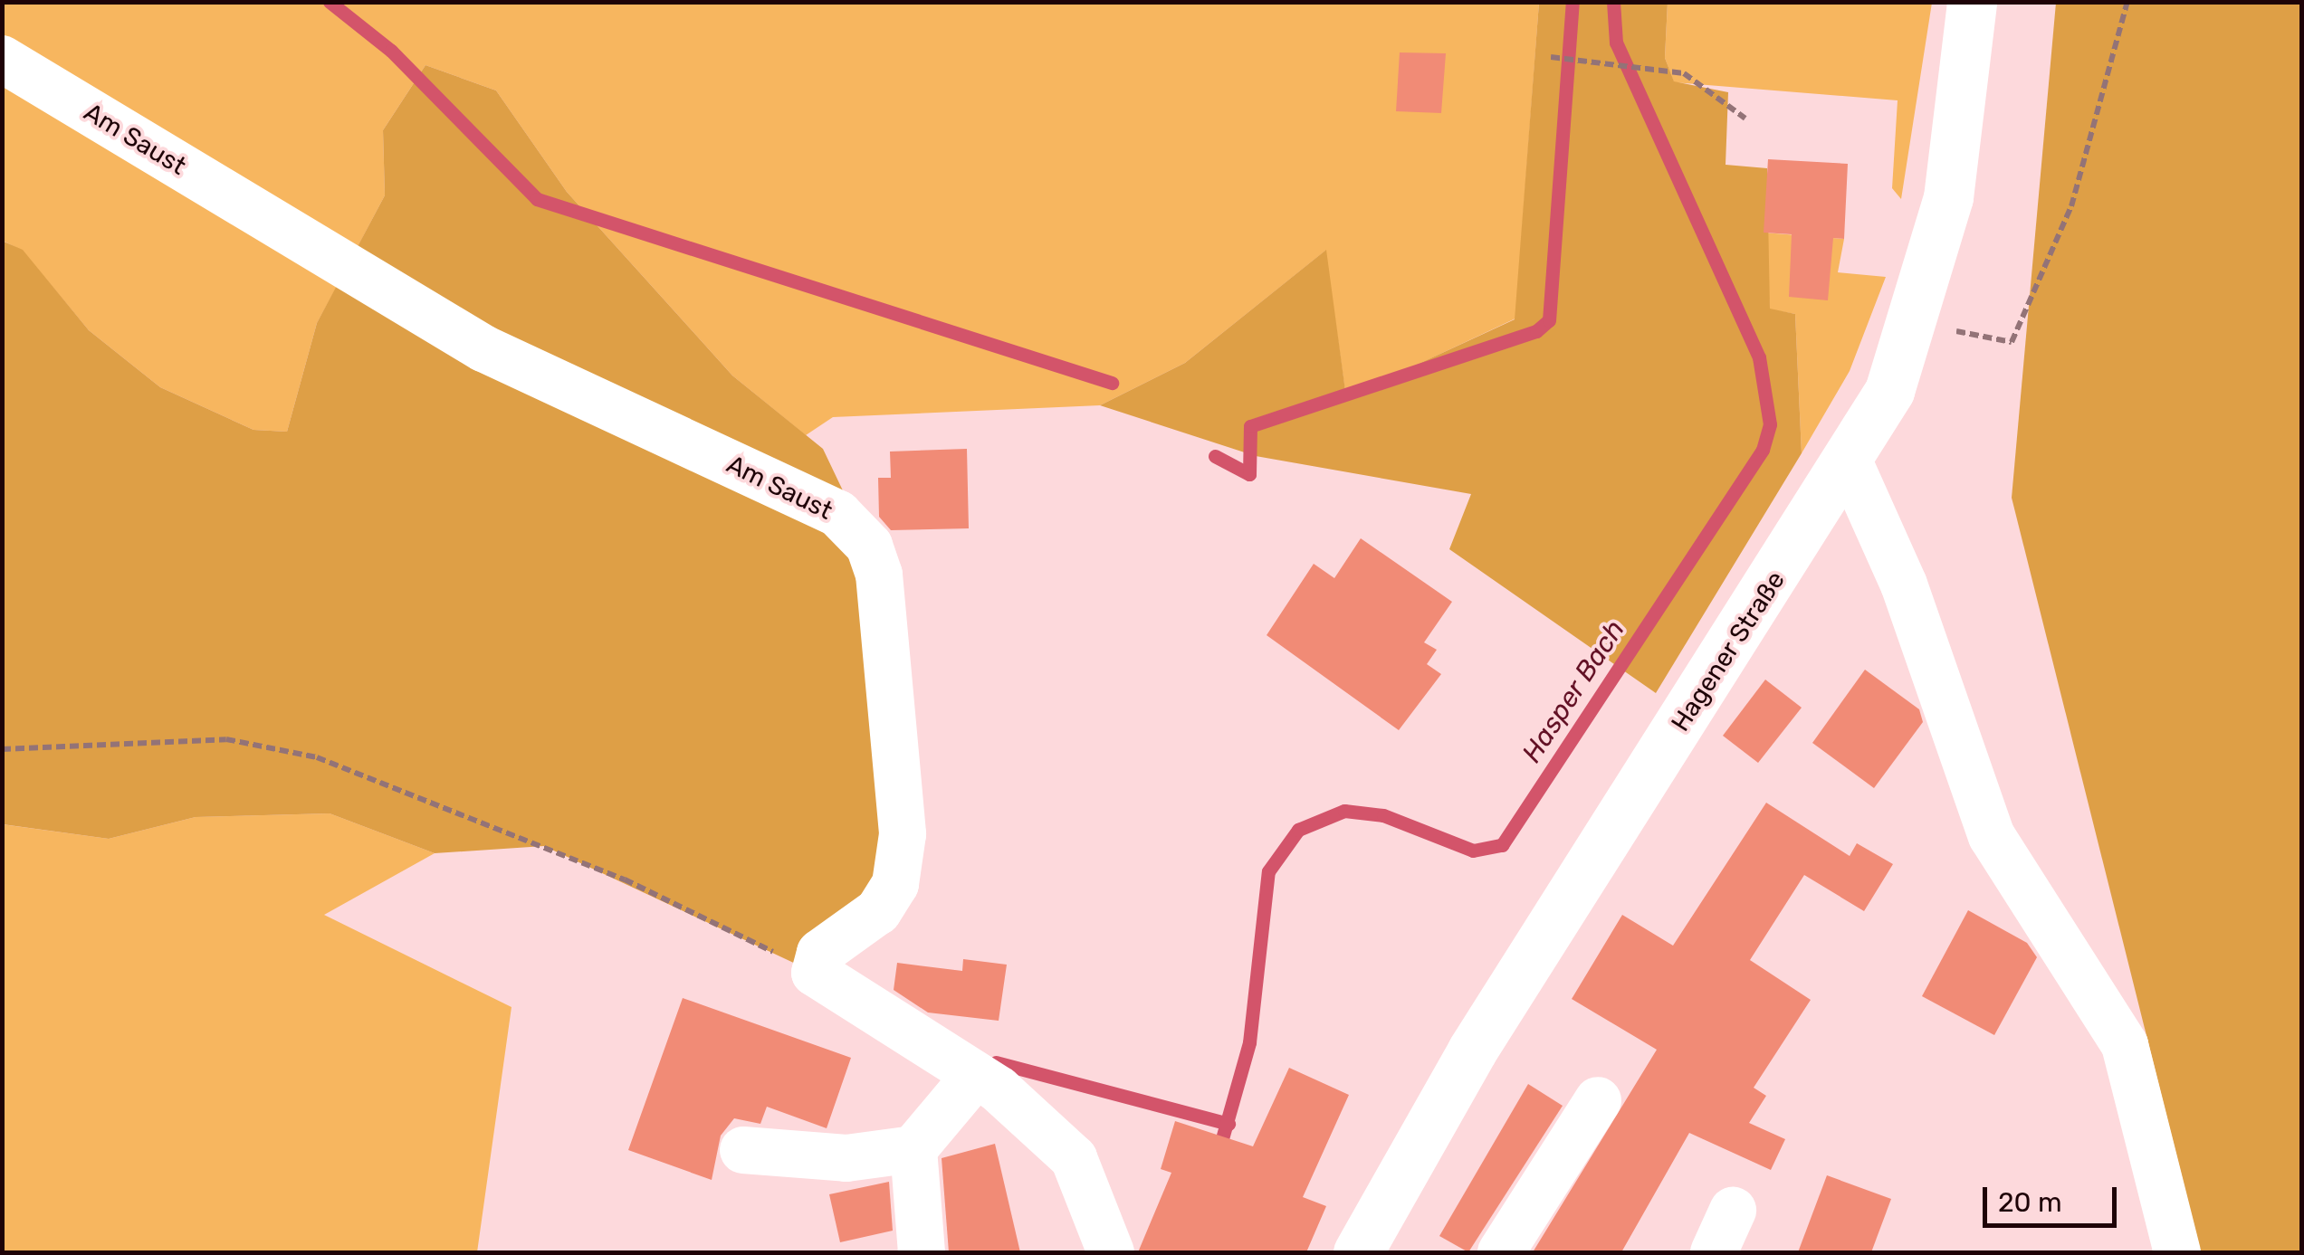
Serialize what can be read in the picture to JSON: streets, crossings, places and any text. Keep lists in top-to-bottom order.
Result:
{
  "streets": {
    "main road": ["Hagener Straße"],
    "street": ["Am Saust"]
  },
  "water": ["Hasper Bach"],
  "scale_bar": "20 m"
}
